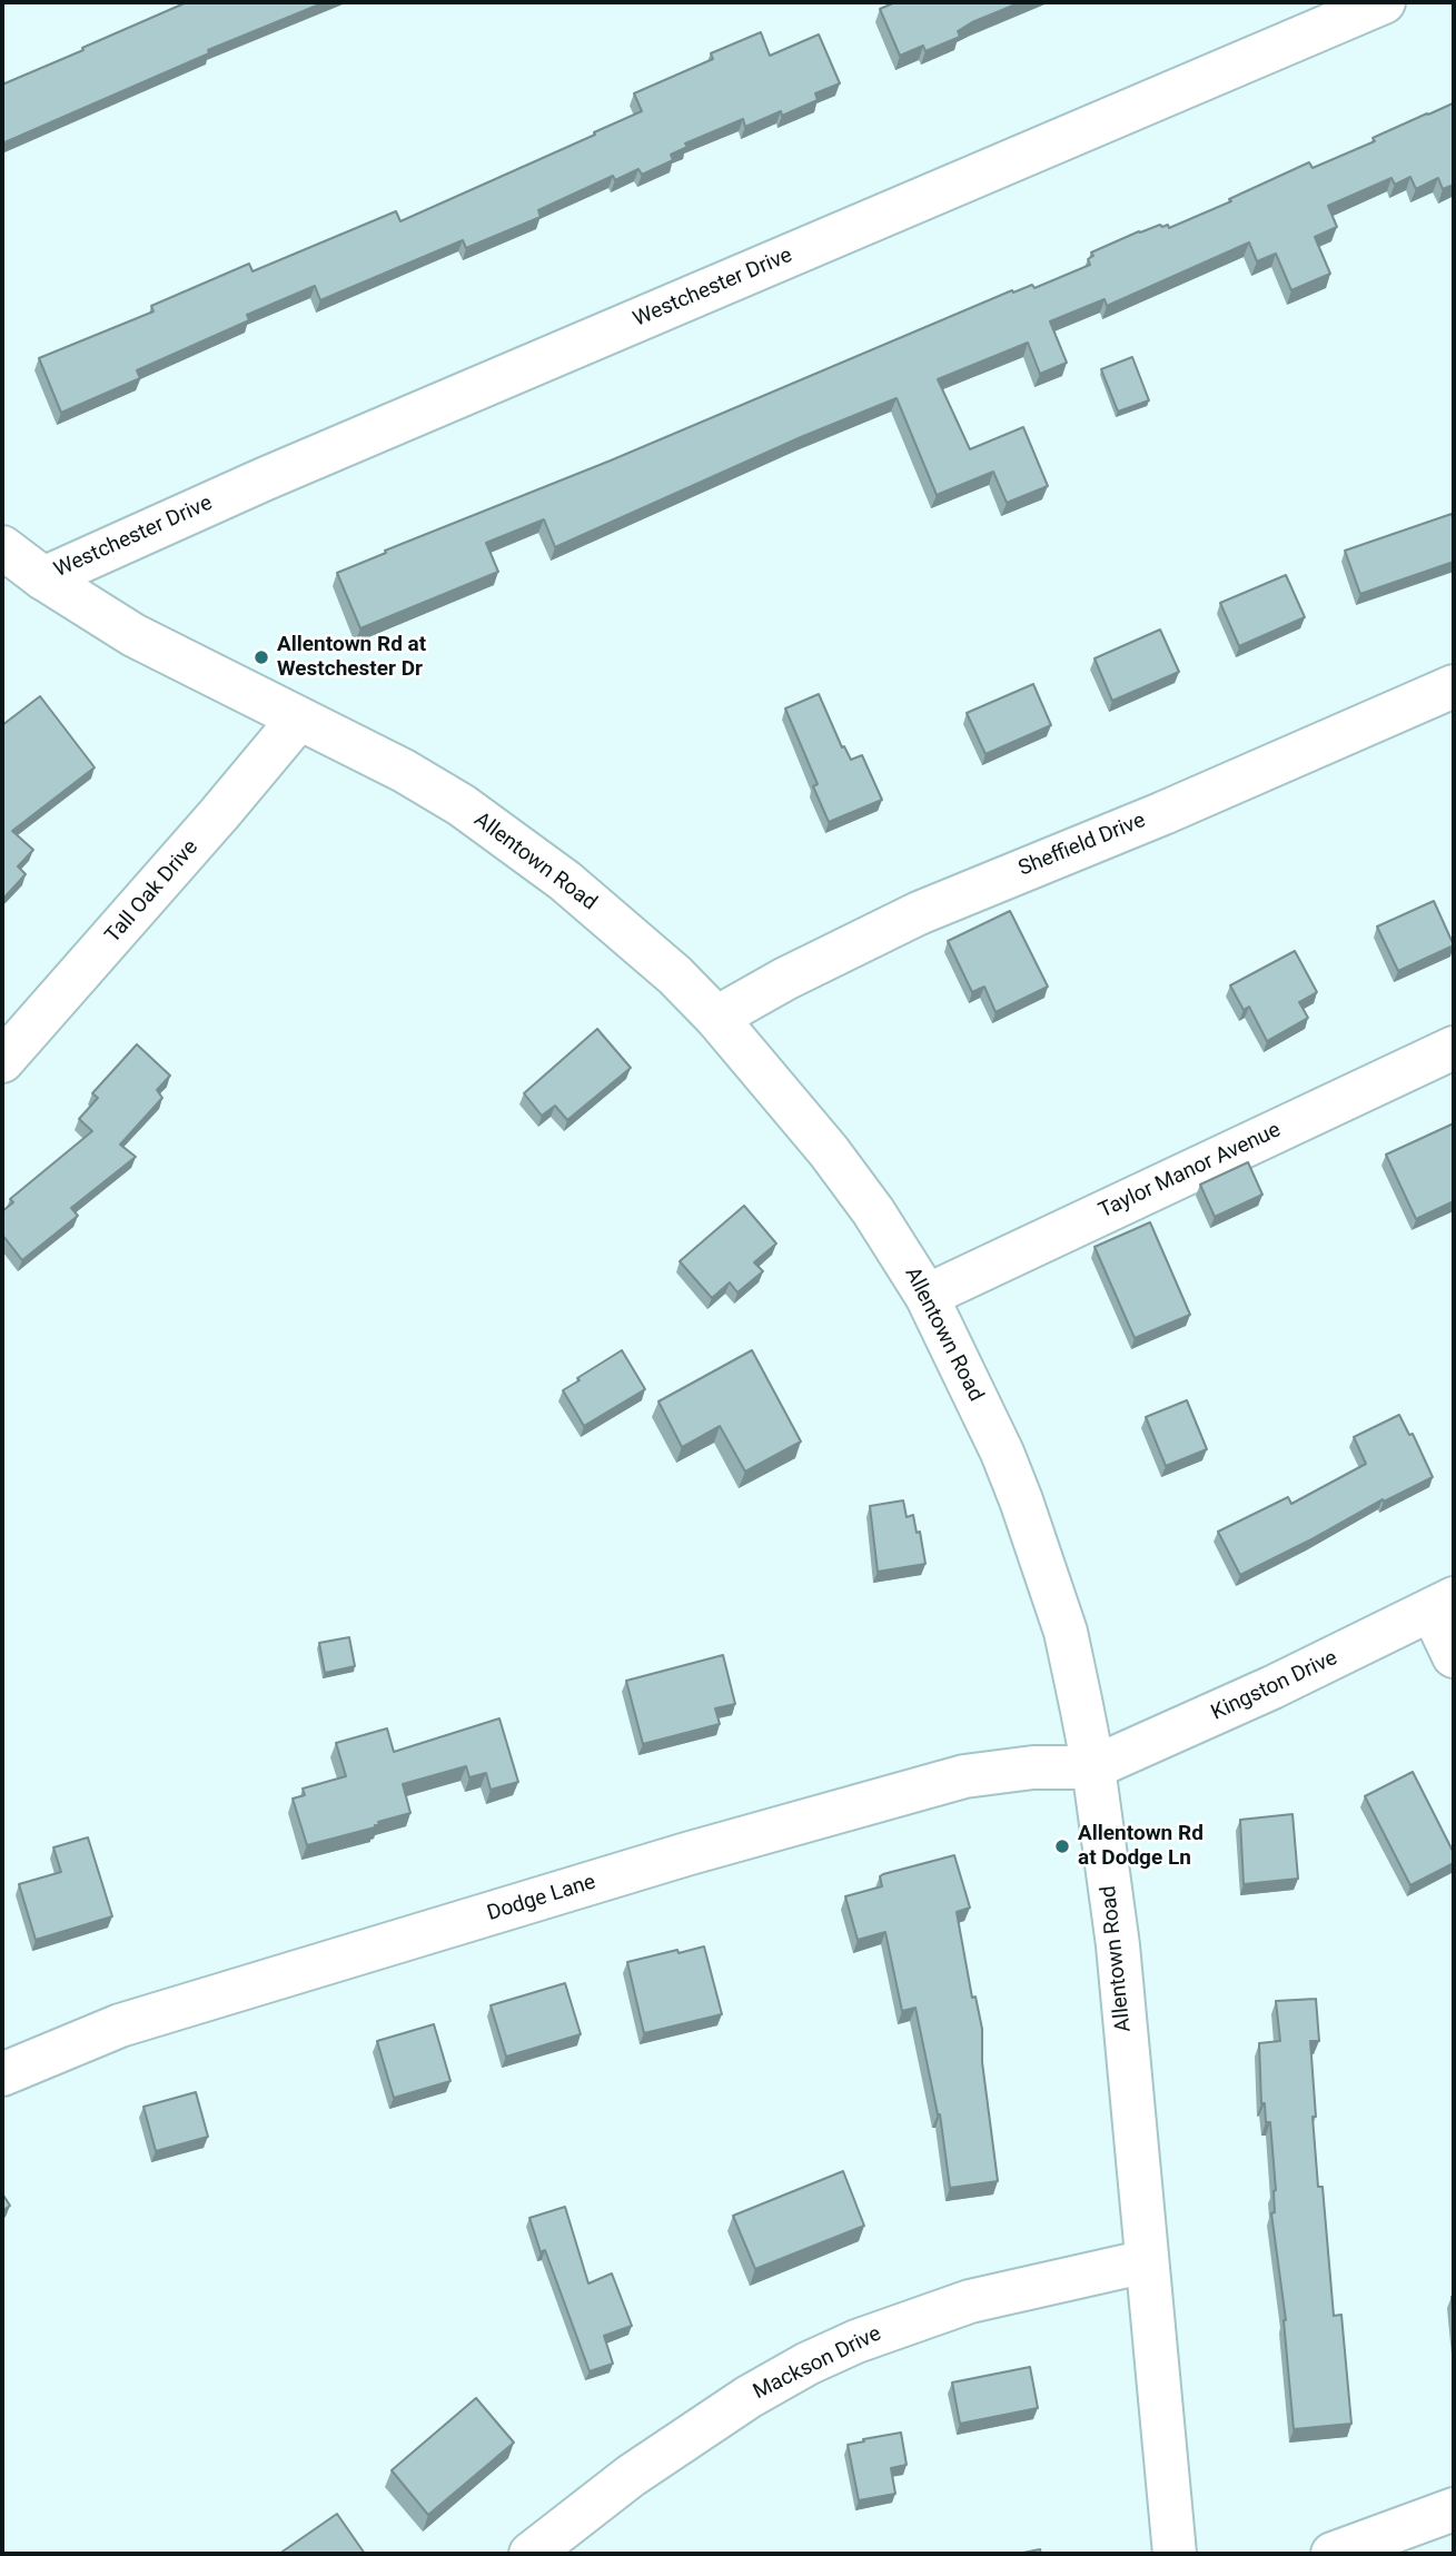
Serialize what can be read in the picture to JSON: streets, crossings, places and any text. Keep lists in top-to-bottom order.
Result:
{
  "streets": {
    "street": [
      "Westchester Drive",
      "Sheffield Drive",
      "Allentown Road",
      "Tall Oak Drive",
      "Taylor Manor Avenue",
      "Kingston Drive",
      "Dodge Lane",
      "Mackson Drive"
    ]
  },
  "crossings": [
    ["Westchester Drive", "Allentown Road"],
    ["Sheffield Drive", "Allentown Road"],
    ["Allentown Road", "Tall Oak Drive"],
    ["Allentown Road", "Taylor Manor Avenue"],
    ["Allentown Road", "Kingston Drive"],
    ["Allentown Road", "Dodge Lane"],
    ["Allentown Road", "Mackson Drive"],
    ["Kingston Drive", "Dodge Lane"]
  ],
  "places": ["Allentown Rd at Westchester Dr", "Allentown Rd at Dodge Ln"]
}
